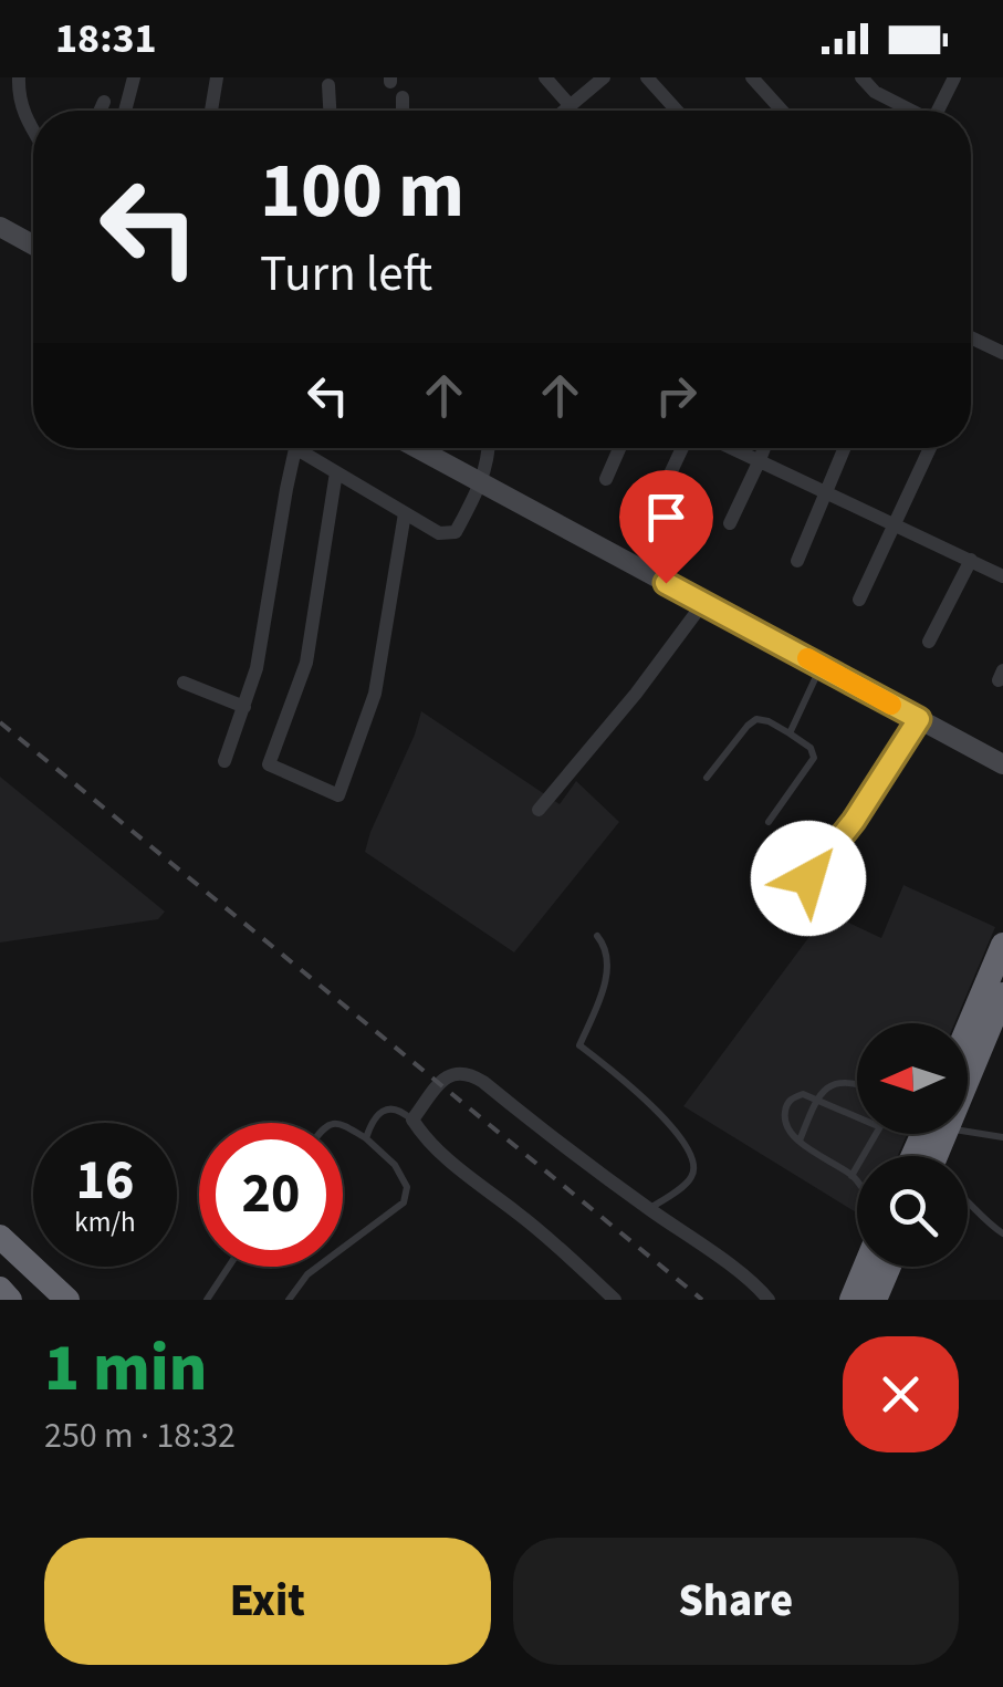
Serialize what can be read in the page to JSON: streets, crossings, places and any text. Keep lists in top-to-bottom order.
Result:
{
  "north": "left",
  "page": {
    "status": "18:31",
    "turn": ["100 m", "Turn left"],
    "speed": "16 km/h",
    "limit": "20",
    "heading": ["1 min", "250 m · 18:32"],
    "buttons": ["Exit", "Share"]
  }
}
